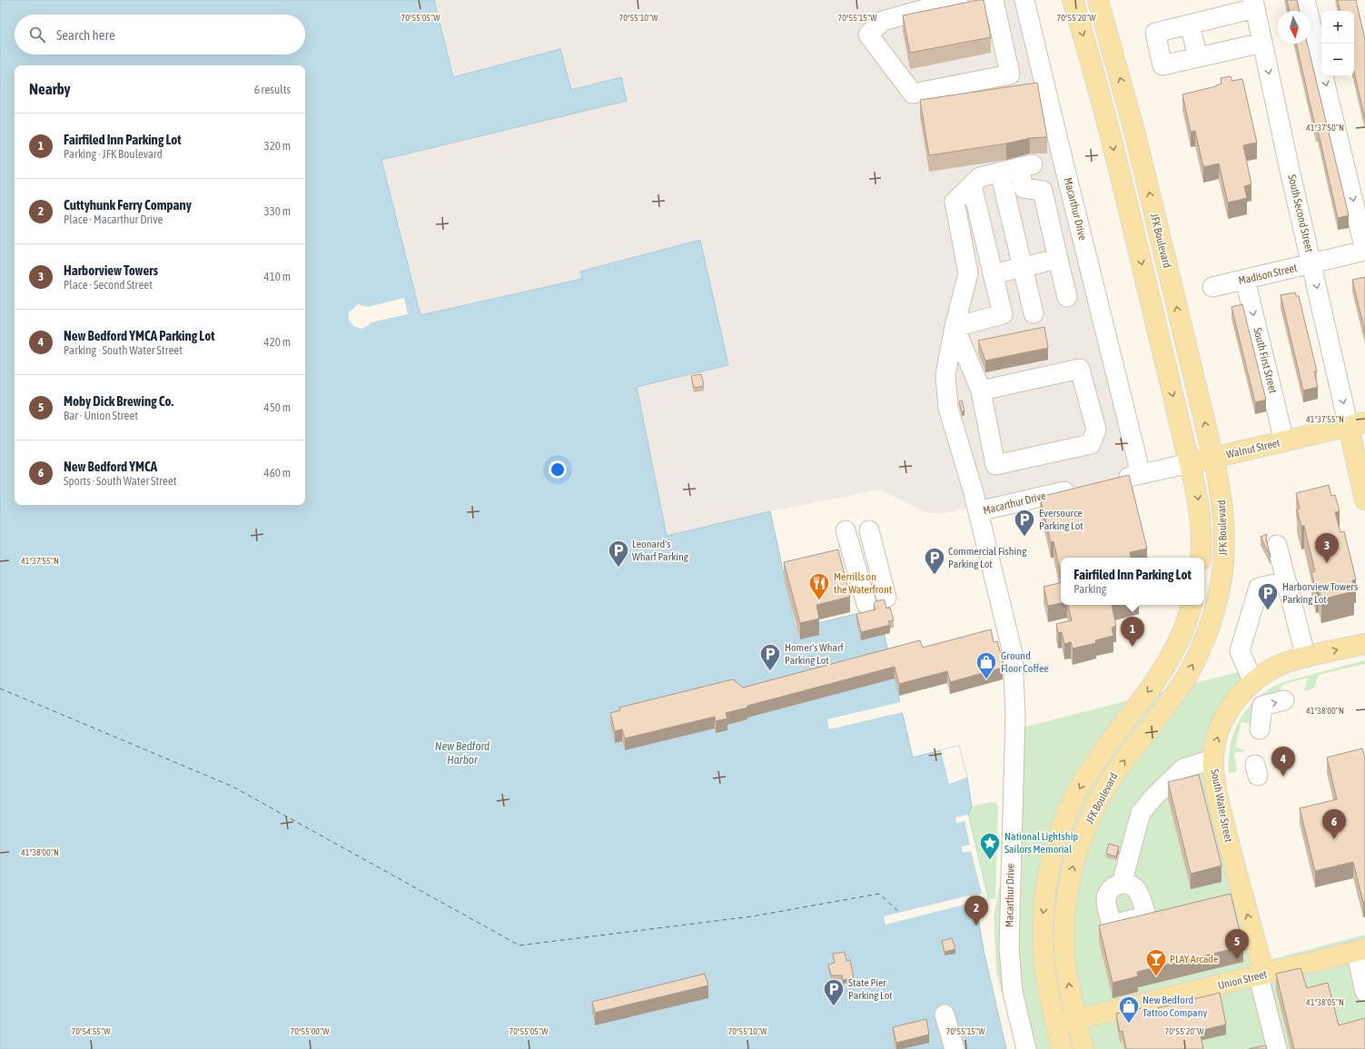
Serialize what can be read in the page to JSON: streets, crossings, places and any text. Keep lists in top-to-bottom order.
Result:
{
  "streets": {
    "main road": [
      "JFK Boulevard",
      "Walnut Street",
      "South Water Street",
      "Union Street"
    ],
    "street": [
      "Macarthur Drive",
      "South Second Street",
      "Madison Street",
      "South First Street"
    ]
  },
  "crossings": [
    ["Macarthur Drive", "Walnut Street"],
    ["South Second Street", "Madison Street"],
    ["South Second Street", "Walnut Street"],
    ["JFK Boulevard", "Walnut Street"],
    ["JFK Boulevard", "Union Street"],
    ["Madison Street", "South First Street"],
    ["South First Street", "Walnut Street"],
    ["South Water Street", "Union Street"]
  ],
  "one_way": ["South First Street", "South Water Street"],
  "water": ["New Bedford Harbor"],
  "places": {
    "parking": [
      "Eversource Parking Lot",
      "Leonard's Wharf Parking",
      "Commercial Fishing Parking Lot",
      "Harborview Towers Parking Lot",
      "Homer's Wharf Parking Lot",
      "State Pier Parking Lot"
    ],
    "restaurant": ["Merrills on the Waterfront"],
    "shop": ["Ground Floor Coffee", "New Bedford Tattoo Company"],
    "place": ["National Lightship Sailors Memorial"],
    "bar": ["PLAY Arcade"]
  },
  "north": "bottom",
  "page": {
    "map_buttons": ["+", "−"],
    "search": "Search here",
    "heading": ["Nearby", "6 results"],
    "list": [
      {
        "mark": "1",
        "name": "Fairfiled Inn Parking Lot",
        "note": "Parking · JFK Boulevard",
        "value": "320 m"
      },
      {
        "mark": "2",
        "name": "Cuttyhunk Ferry Company",
        "note": "Place · Macarthur Drive",
        "value": "330 m"
      },
      {
        "mark": "3",
        "name": "Harborview Towers",
        "note": "Place · Second Street",
        "value": "410 m"
      },
      {
        "mark": "4",
        "name": "New Bedford YMCA Parking Lot",
        "note": "Parking · South Water Street",
        "value": "420 m"
      },
      {
        "mark": "5",
        "name": "Moby Dick Brewing Co.",
        "note": "Bar · Union Street",
        "value": "450 m"
      },
      {
        "mark": "6",
        "name": "New Bedford YMCA",
        "note": "Sports · South Water Street",
        "value": "460 m"
      }
    ],
    "pins": [
      "3",
      "1",
      "4",
      "6",
      "2",
      "5"
    ],
    "popup": ["Fairfiled Inn Parking Lot", "Parking"]
  },
  "coordinates": [
    "70°55'05\"W",
    "70°55'10\"W",
    "70°55'15\"W",
    "70°55'20\"W",
    "41°37'50\"N",
    "41°37'55\"N",
    "41°38'00\"N",
    "41°38'05\"N",
    "70°54'55\"W",
    "70°55'00\"W"
  ]
}
